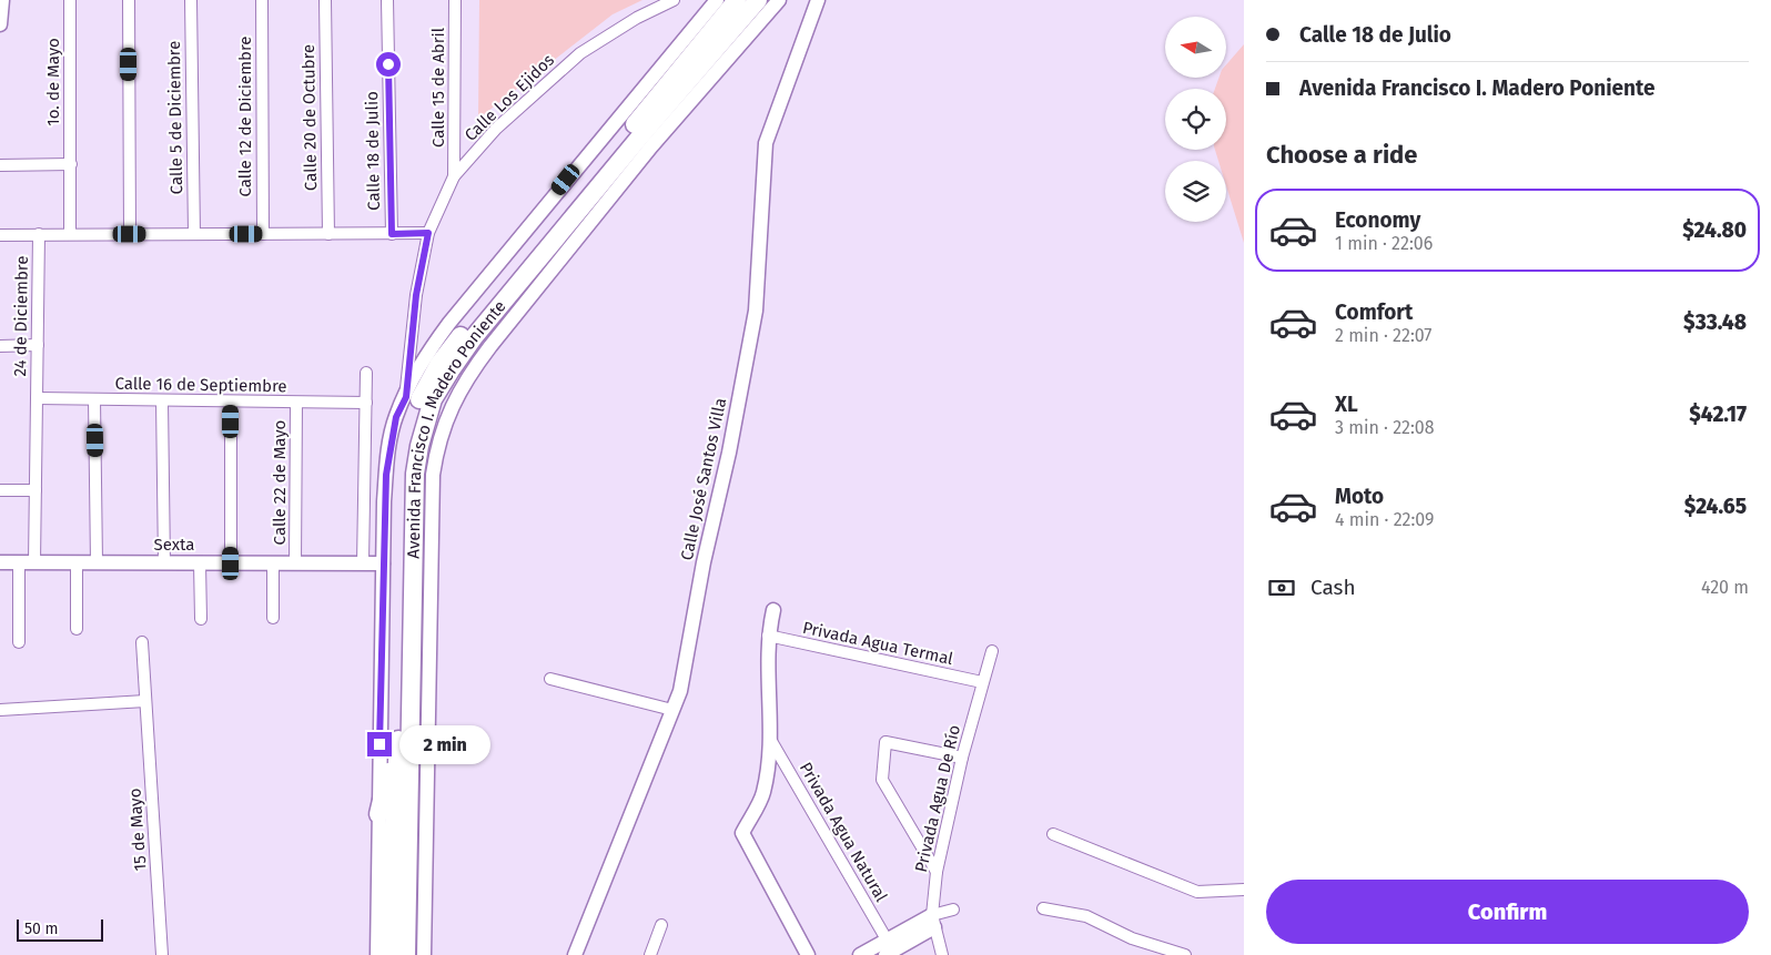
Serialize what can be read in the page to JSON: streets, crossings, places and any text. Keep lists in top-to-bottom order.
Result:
{
  "streets": {
    "main road": ["Avenida Francisco I. Madero Poniente"],
    "street": [
      "1o. de Mayo",
      "Calle 15 de Abril",
      "Calle Los Ejidos",
      "Calle 12 de Diciembre",
      "Calle 5 de Diciembre",
      "Calle 20 de Octubre",
      "Calle 18 de Julio",
      "24 de Diciembre",
      "Calle 16 de Septiembre",
      "Calle José Santos Villa",
      "Calle 22 de Mayo",
      "Sexta",
      "Privada Agua Termal",
      "Privada Agua De Río",
      "15 de Mayo",
      "Privada Agua Natural"
    ]
  },
  "crossings": [
    ["Calle 15 de Abril", "Calle Los Ejidos"],
    ["Calle Los Ejidos", "Avenida Francisco I. Madero Poniente"],
    ["24 de Diciembre", "Calle 16 de Septiembre"],
    ["24 de Diciembre", "Sexta"],
    ["Calle 16 de Septiembre", "Calle 22 de Mayo"],
    ["Avenida Francisco I. Madero Poniente", "Sexta"],
    ["Calle 22 de Mayo", "Sexta"],
    ["Privada Agua Termal", "Privada Agua De Río"]
  ],
  "scale_bar": "50 m",
  "north": "left",
  "page": {
    "banner": ["Calle 18 de Julio", "Avenida Francisco I. Madero Poniente"],
    "heading": "Choose a ride",
    "list": [
      {
        "name": "Economy",
        "note": "1 min · 22:06",
        "value": "$24.80"
      },
      {
        "name": "Comfort",
        "note": "2 min · 22:07",
        "value": "$33.48"
      },
      {
        "name": "XL",
        "note": "3 min · 22:08",
        "value": "$42.17"
      },
      {
        "name": "Moto",
        "note": "4 min · 22:09",
        "value": "$24.65"
      }
    ],
    "pay": ["Cash", "420 m"],
    "bubble": "2 min",
    "buttons": "Confirm",
    "scale": "50 m"
  }
}
